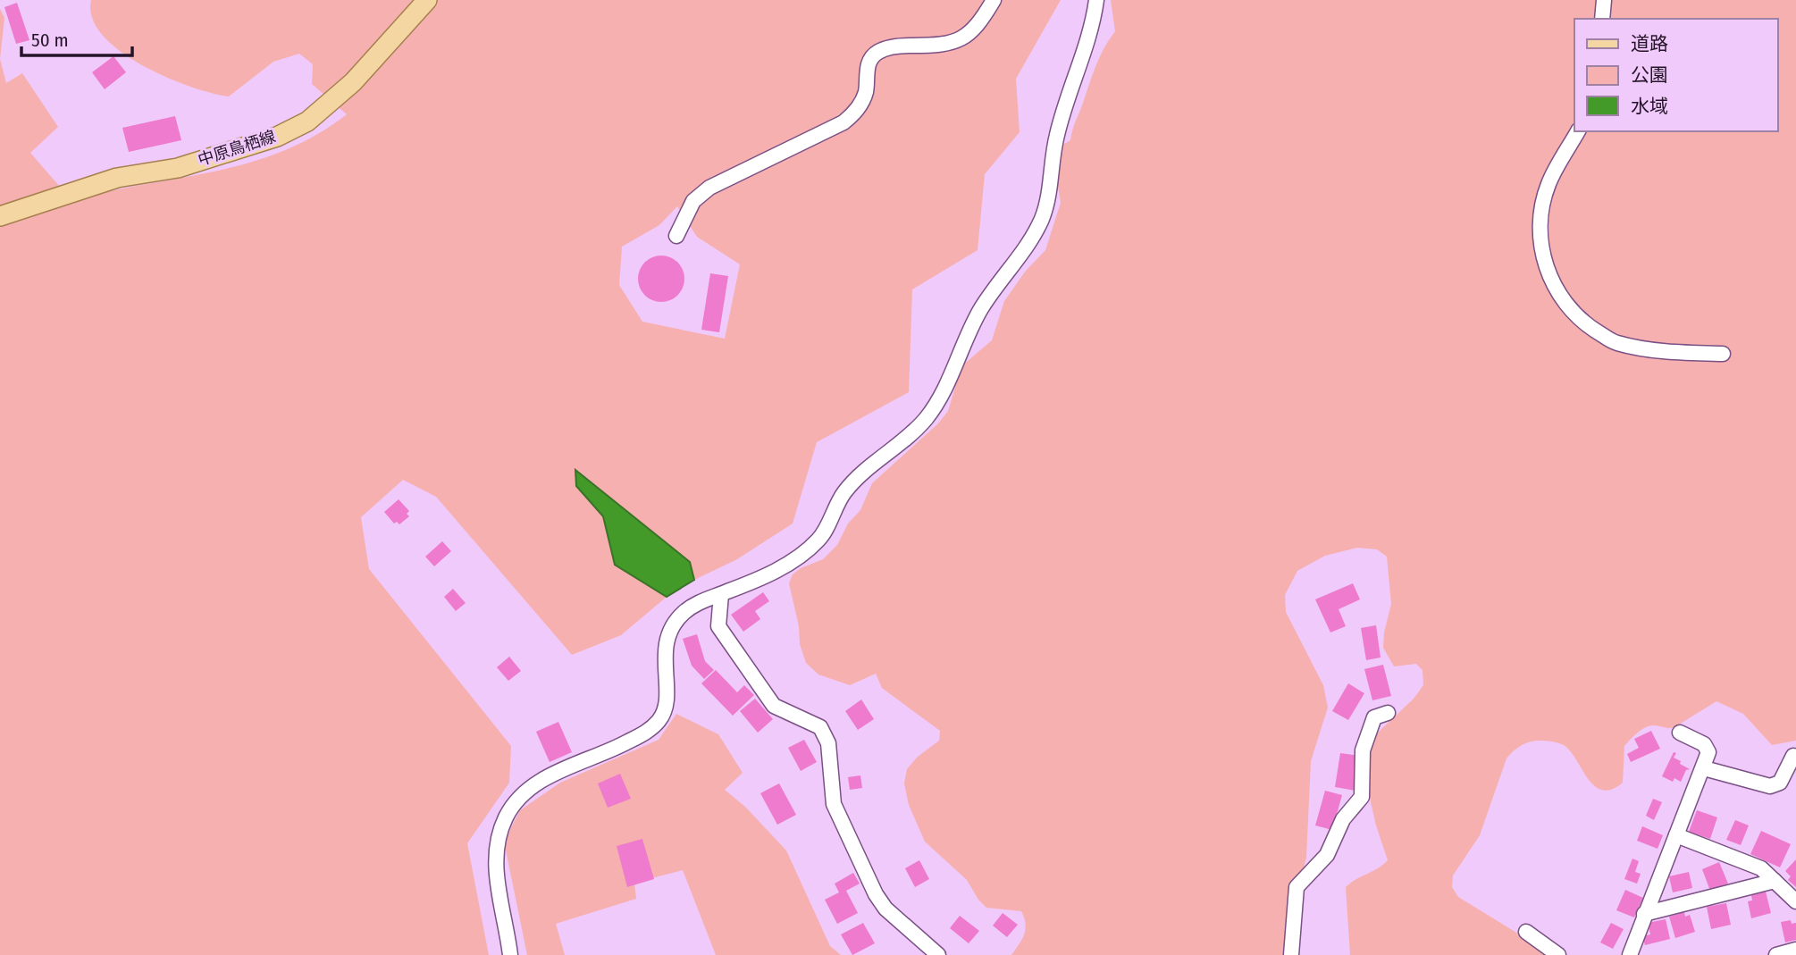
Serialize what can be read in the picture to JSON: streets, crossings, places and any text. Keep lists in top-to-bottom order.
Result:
{
  "streets": {
    "main road": ["中原鳥栖線"]
  },
  "legend": ["道路", "公園", "水域"],
  "scale_bar": "50 m"
}
